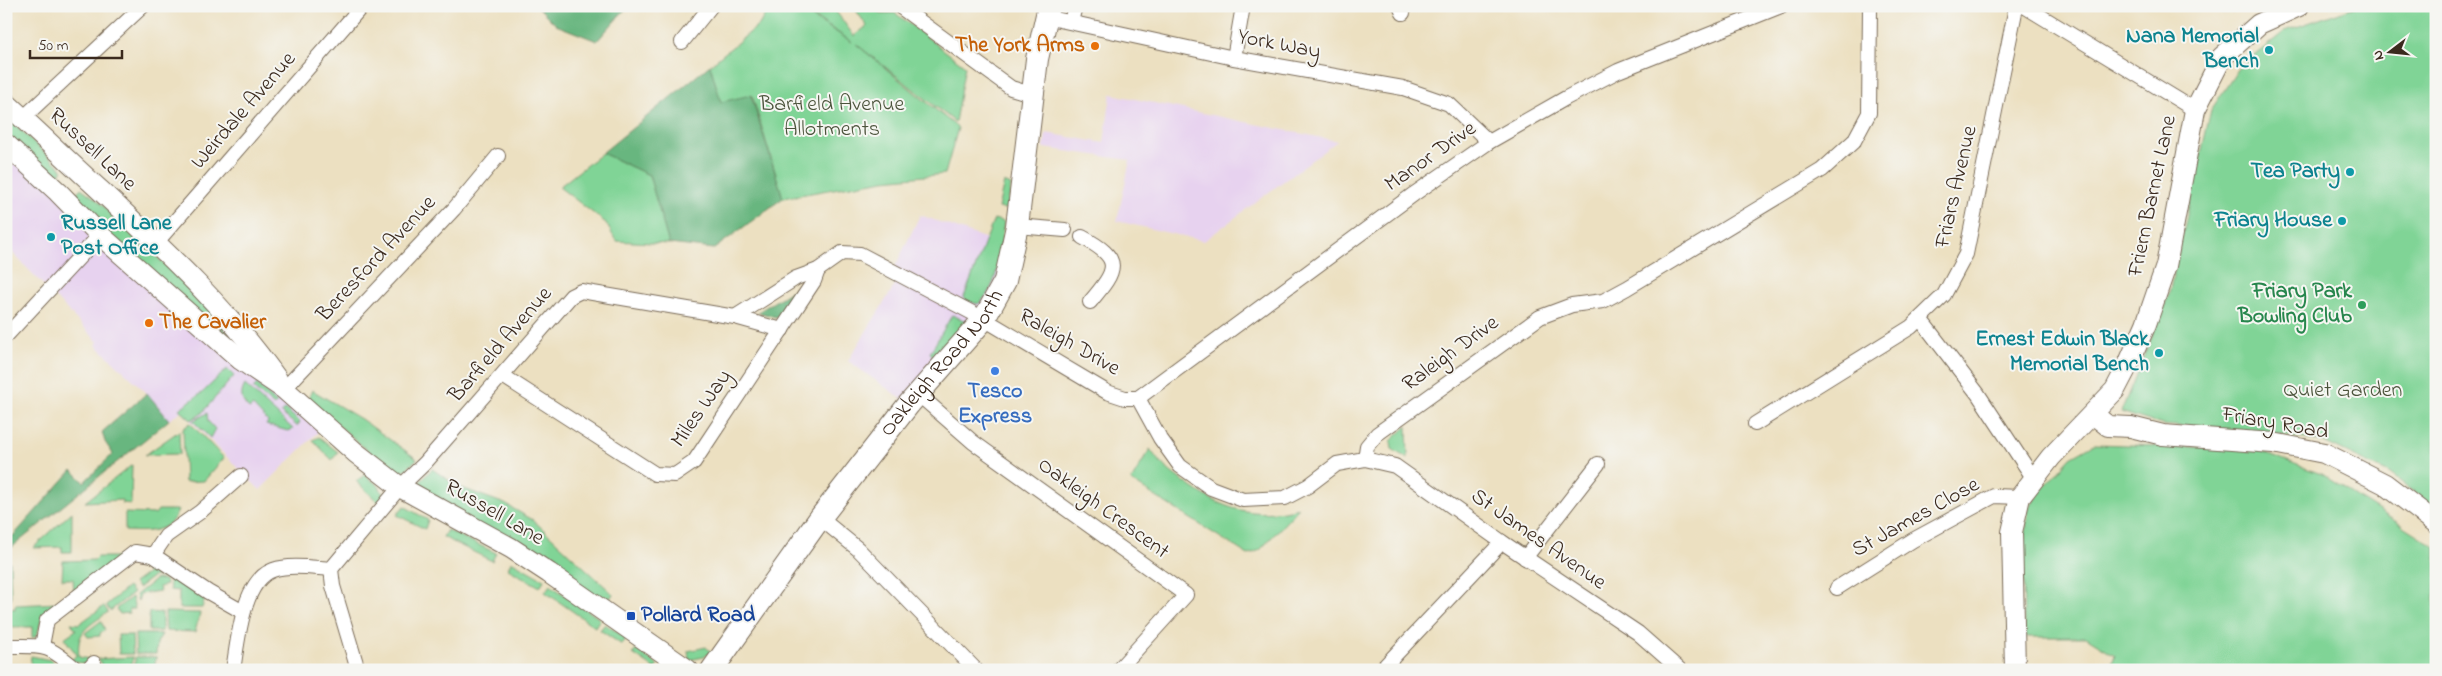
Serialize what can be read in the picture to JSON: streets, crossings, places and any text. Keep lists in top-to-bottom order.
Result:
{
  "streets": {
    "main road": [
      "Russell Lane",
      "Friern Barnet Lane",
      "Oakleigh Road North",
      "Friary Road"
    ],
    "street": [
      "York Way",
      "Weirdale Avenue",
      "Manor Drive",
      "Friars Avenue",
      "Beresford Avenue",
      "Raleigh Drive",
      "Barfield Avenue",
      "Miles Way",
      "Oakleigh Crescent",
      "St James Close",
      "St James Avenue"
    ]
  },
  "crossings": [
    ["York Way", "Manor Drive"],
    ["York Way", "Oakleigh Road North"],
    ["Weirdale Avenue", "Russell Lane"],
    ["Russell Lane", "Beresford Avenue"],
    ["Russell Lane", "Barfield Avenue"],
    ["Manor Drive", "Raleigh Drive"],
    ["Friern Barnet Lane", "Friary Road"],
    ["Friern Barnet Lane", "St James Close"],
    ["Raleigh Drive", "Oakleigh Road North"],
    ["Raleigh Drive", "St James Avenue"],
    ["Barfield Avenue", "Miles Way"],
    ["Oakleigh Road North", "Oakleigh Crescent"]
  ],
  "parks": ["Barfield Avenue Allotments", "Quiet Garden"],
  "places": {
    "other": [
      "The York Arms",
      "Nana Memorial Bench",
      "Tea Party",
      "Friary House",
      "Russell Lane Post Office",
      "Friary Park Bowling Club",
      "The Cavalier",
      "Ernest Edwin Black Memorial Bench",
      "Tesco Express"
    ],
    "transit": ["Pollard Road"]
  },
  "scale_bar": "50 m",
  "north": "left"
}
